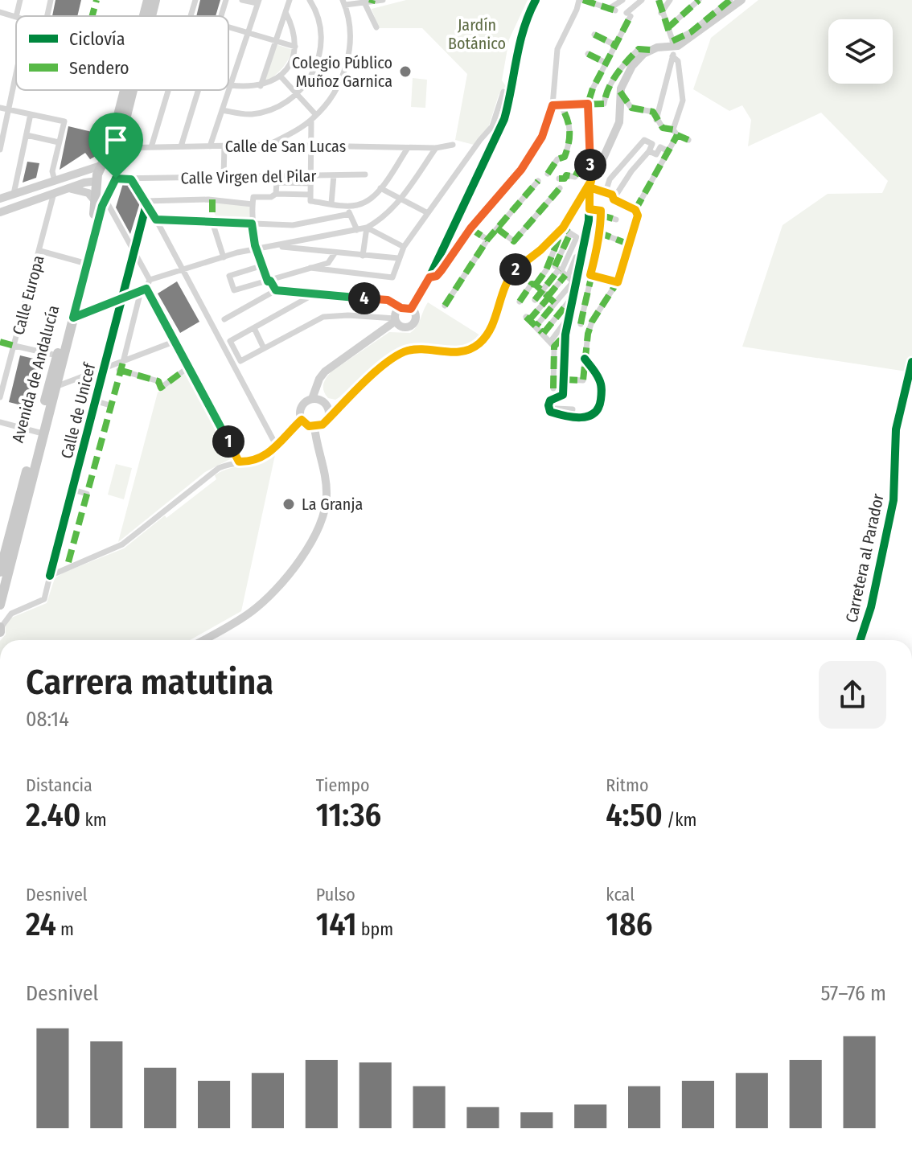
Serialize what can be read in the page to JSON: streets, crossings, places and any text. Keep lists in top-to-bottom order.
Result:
{
  "streets": {
    "main road": ["Avenida de Andalucía"],
    "street": [
      "Calle de San Lucas",
      "Calle Virgen del Pilar",
      "Calle Europa",
      "Calle de Unicef",
      "Carretera al Parador"
    ]
  },
  "crossings": [
    ["Calle Virgen del Pilar", "Avenida de Andalucía"]
  ],
  "parks": ["Jardín Botánico"],
  "places": ["Colegio Público Muñoz Garnica", "La Granja"],
  "legend": ["Ciclovía", "Sendero"],
  "page": {
    "pins": [
      "3",
      "2",
      "4",
      "1"
    ],
    "heading": ["Carrera matutina", "08:14"],
    "stats": [
      ["Distancia", "2.40 km"],
      ["Tiempo", "11:36"],
      ["Ritmo", "4:50 /km"],
      ["Desnivel", "24 m"],
      ["Pulso", "141 bpm"],
      ["kcal", "186"]
    ],
    "chart": ["Desnivel", "57–76 m"]
  }
}
